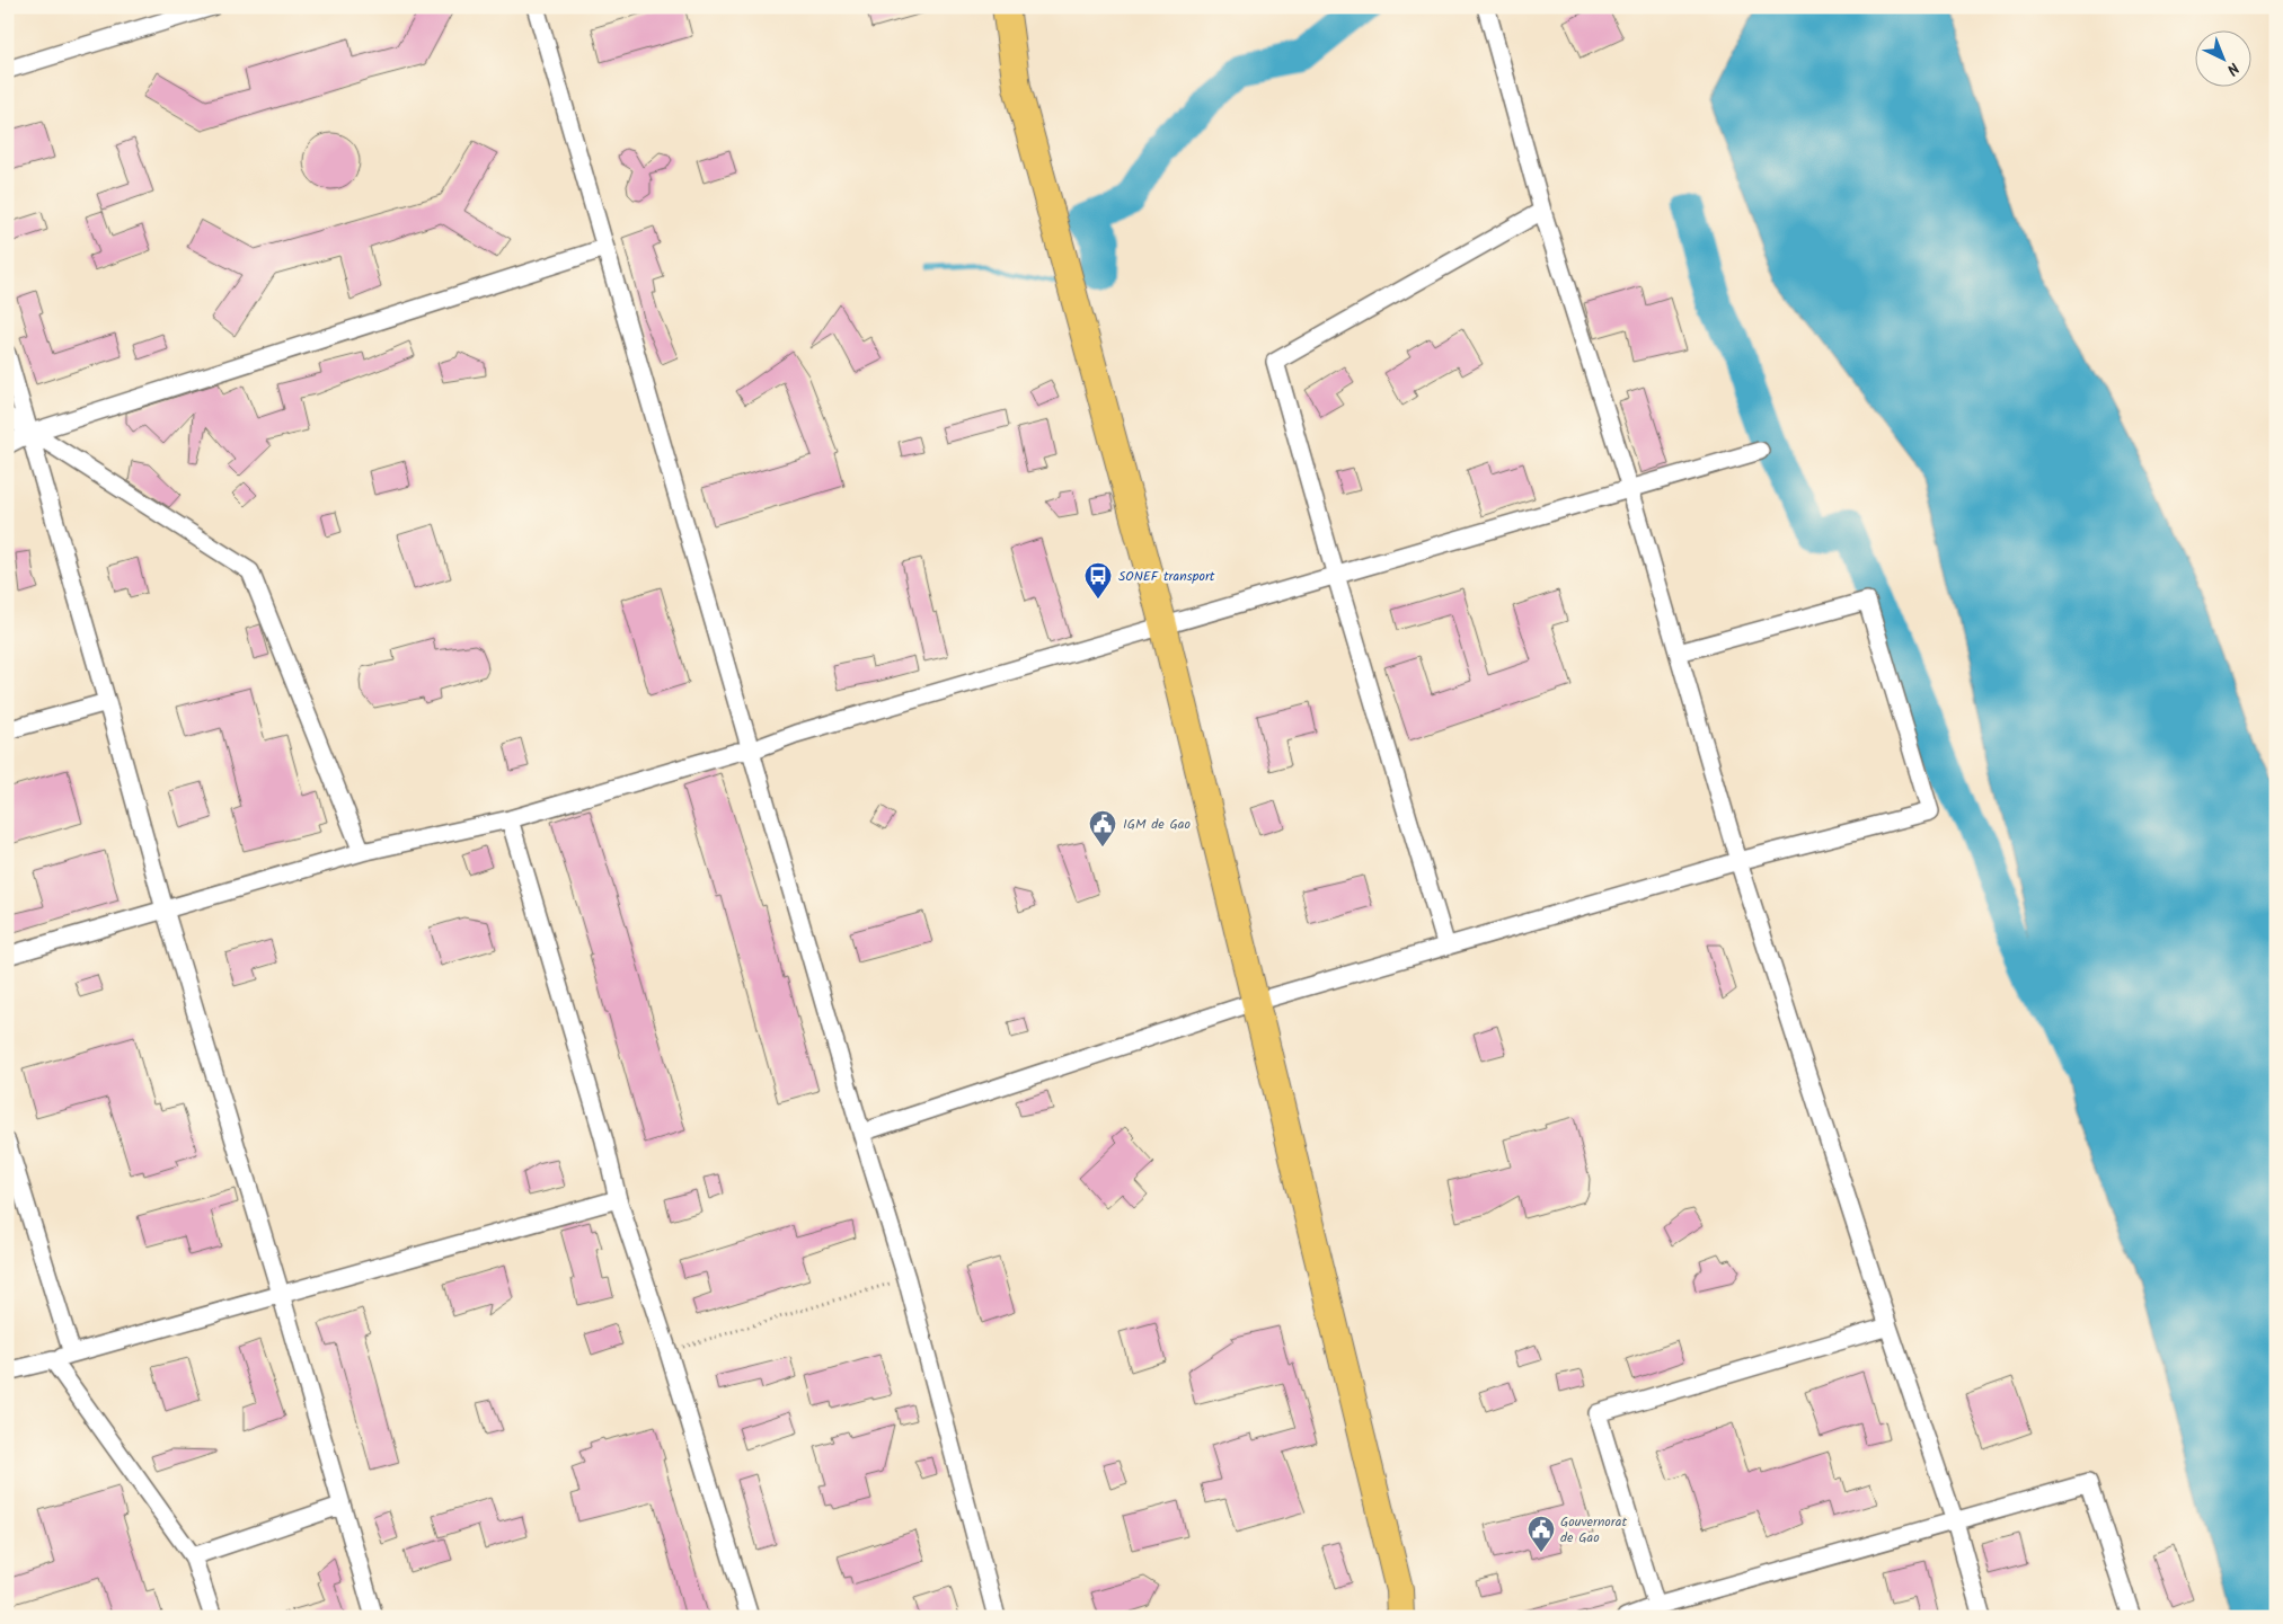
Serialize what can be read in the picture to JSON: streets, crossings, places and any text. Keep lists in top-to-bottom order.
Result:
{
  "places": {
    "bus stop": ["SONEF transport"],
    "public building": ["IGM de Gao", "Gouvernorat de Gao"]
  },
  "north": "bottom right"
}
